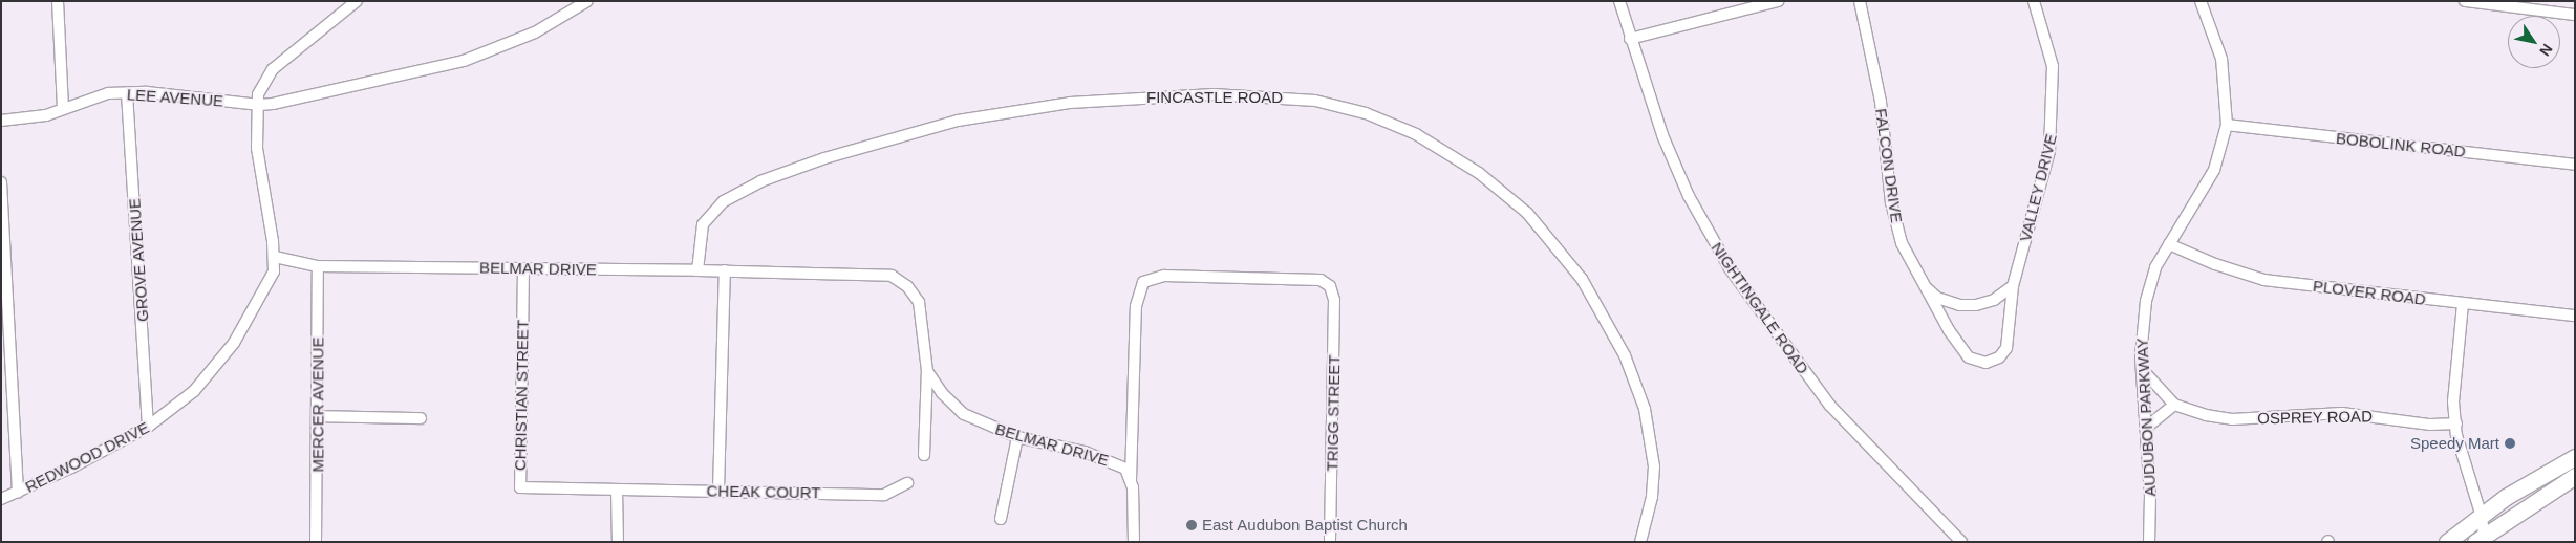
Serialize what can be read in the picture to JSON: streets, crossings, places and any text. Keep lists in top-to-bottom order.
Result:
{
  "streets": {
    "street": [
      "LEE AVENUE",
      "FINCASTLE ROAD",
      "BOBOLINK ROAD",
      "FALCON DRIVE",
      "VALLEY DRIVE",
      "GROVE AVENUE",
      "BELMAR DRIVE",
      "PLOVER ROAD",
      "NIGHTINGALE ROAD",
      "CHRISTIAN STREET",
      "MERCER AVENUE",
      "TRIGG STREET",
      "AUDUBON PARKWAY",
      "OSPREY ROAD",
      "REDWOOD DRIVE",
      "CHEAK COURT"
    ]
  },
  "crossings": [
    ["LEE AVENUE", "GROVE AVENUE"],
    ["FINCASTLE ROAD", "BELMAR DRIVE"],
    ["BOBOLINK ROAD", "AUDUBON PARKWAY"],
    ["FALCON DRIVE", "VALLEY DRIVE"],
    ["GROVE AVENUE", "REDWOOD DRIVE"],
    ["BELMAR DRIVE", "CHRISTIAN STREET"],
    ["BELMAR DRIVE", "MERCER AVENUE"],
    ["BELMAR DRIVE", "TRIGG STREET"],
    ["BELMAR DRIVE", "REDWOOD DRIVE"],
    ["PLOVER ROAD", "AUDUBON PARKWAY"],
    ["CHRISTIAN STREET", "CHEAK COURT"],
    ["AUDUBON PARKWAY", "OSPREY ROAD"]
  ],
  "places": ["Speedy Mart", "East Audubon Baptist Church"],
  "north": "bottom right"
}
